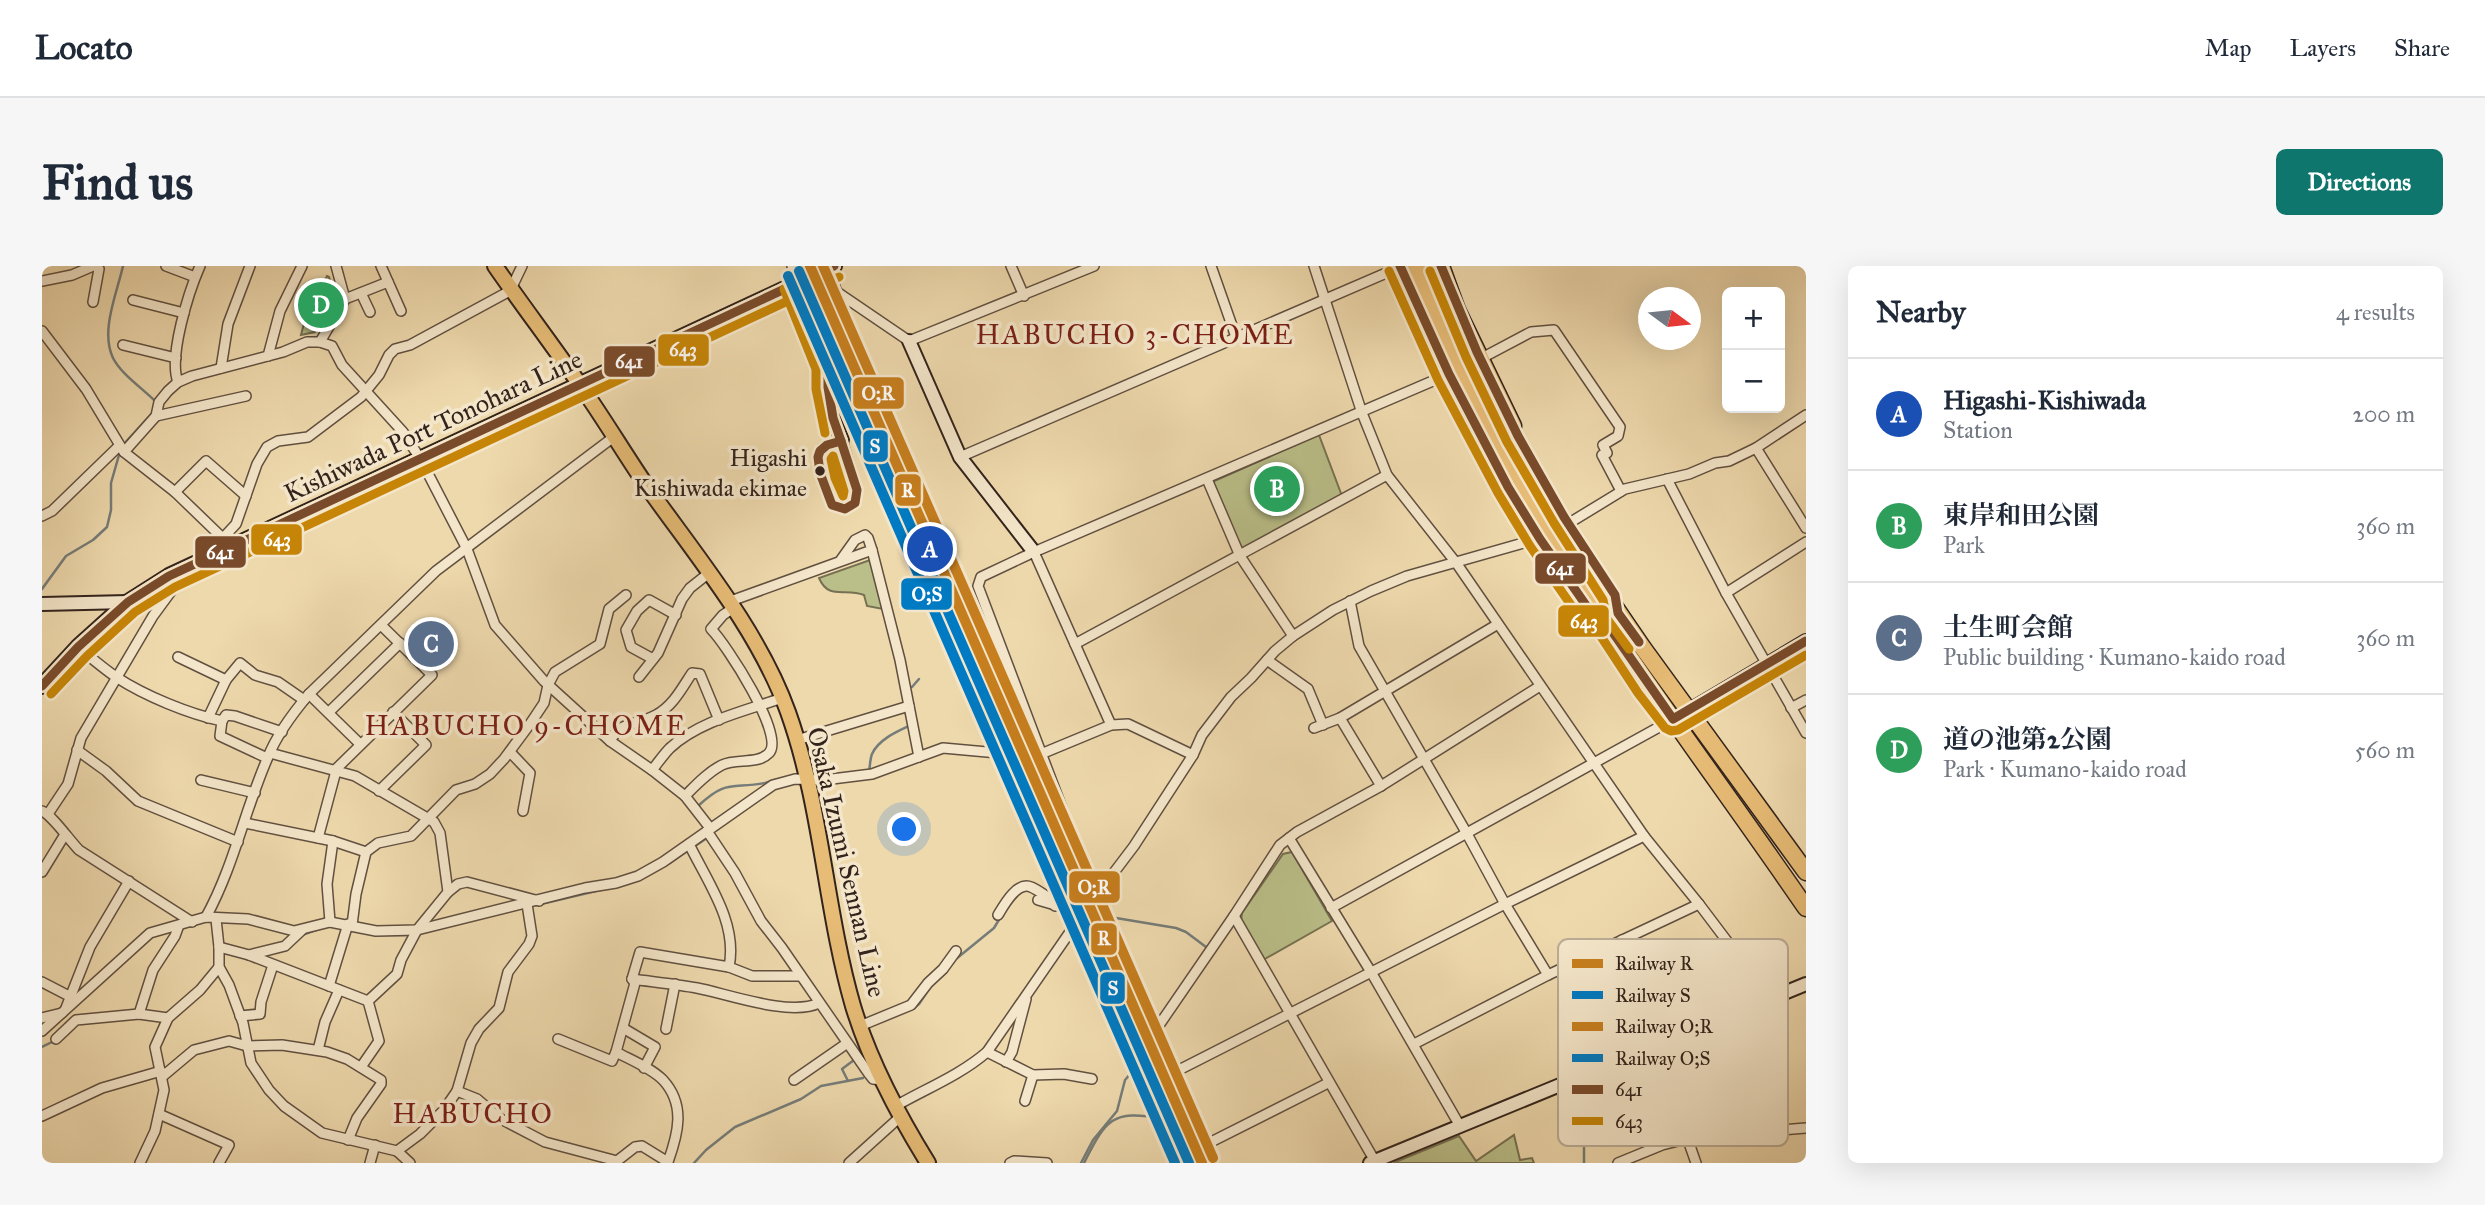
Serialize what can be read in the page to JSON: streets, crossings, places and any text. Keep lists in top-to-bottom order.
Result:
{
  "streets": {
    "main road": ["Kishiwada Port Tonohara Line", "Osaka Izumi Sennan Line"]
  },
  "crossings": [
    ["Kishiwada Port Tonohara Line", "Osaka Izumi Sennan Line"]
  ],
  "districts": ["HABUCHO 3-CHOME", "HABUCHO 9-CHOME", "HABUCHO"],
  "places": ["Higashi Kishiwada ekimae"],
  "lines": [
    "rail line R",
    "rail line O;R",
    "transit line 641",
    "rail line S",
    "transit line 643",
    "rail line O;S"
  ],
  "legend": [
    "Railway R",
    "Railway S",
    "Railway O;R",
    "Railway O;S",
    "641",
    "643"
  ],
  "north": "right",
  "page": {
    "header": "Locato",
    "nav": ["Map", "Layers", "Share"],
    "buttons": "Directions",
    "title": "Find us",
    "heading": ["Nearby", "4 results"],
    "pins": [
      "D",
      "B",
      "A",
      "C"
    ],
    "map_buttons": ["+", "−"],
    "list": [
      {
        "mark": "A",
        "name": "Higashi-Kishiwada",
        "note": "Station",
        "value": "200 m"
      },
      {
        "mark": "B",
        "name": "東岸和田公園",
        "note": "Park",
        "value": "360 m"
      },
      {
        "mark": "C",
        "name": "土生町会館",
        "note": "Public building · Kumano-kaido road",
        "value": "360 m"
      },
      {
        "mark": "D",
        "name": "道の池第2公園",
        "note": "Park · Kumano-kaido road",
        "value": "560 m"
      }
    ]
  }
}
